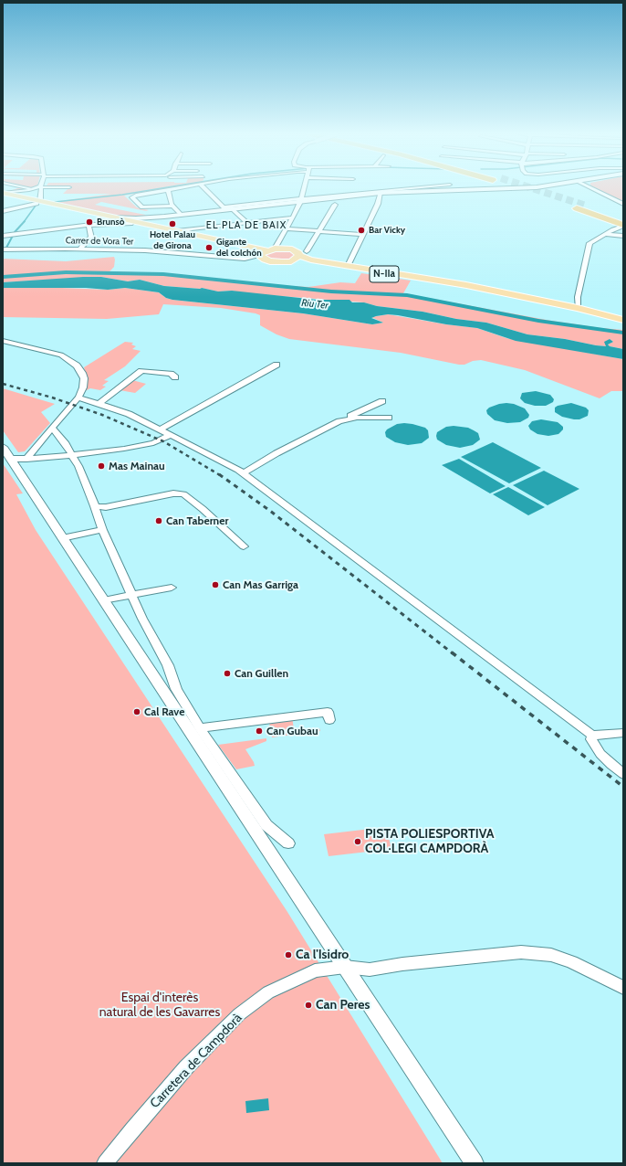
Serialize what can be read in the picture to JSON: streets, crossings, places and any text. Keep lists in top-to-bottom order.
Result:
{
  "streets": {
    "main road": ["N-IIa"],
    "street": ["Carrer de Vora Ter", "Carretera de Campdorà"]
  },
  "crossings": [
    ["Carrer de Vora Ter", "N-IIa"]
  ],
  "districts": ["EL PLA DE BAIX"],
  "water": ["Riu Ter"],
  "parks": ["Espai d'interès natural de les Gavarres"],
  "places": [
    "Brunsò",
    "Hotel Palau de Girona",
    "Bar Vicky",
    "Gigante del colchón",
    "Mas Mainau",
    "Can Taberner",
    "Can Mas Garriga",
    "Can Guillen",
    "Cal Rave",
    "Can Gubau",
    "PISTA POLIESPORTIVA COL·LEGI CAMPDORÀ",
    "Ca l'Isidro",
    "Can Peres"
  ]
}
